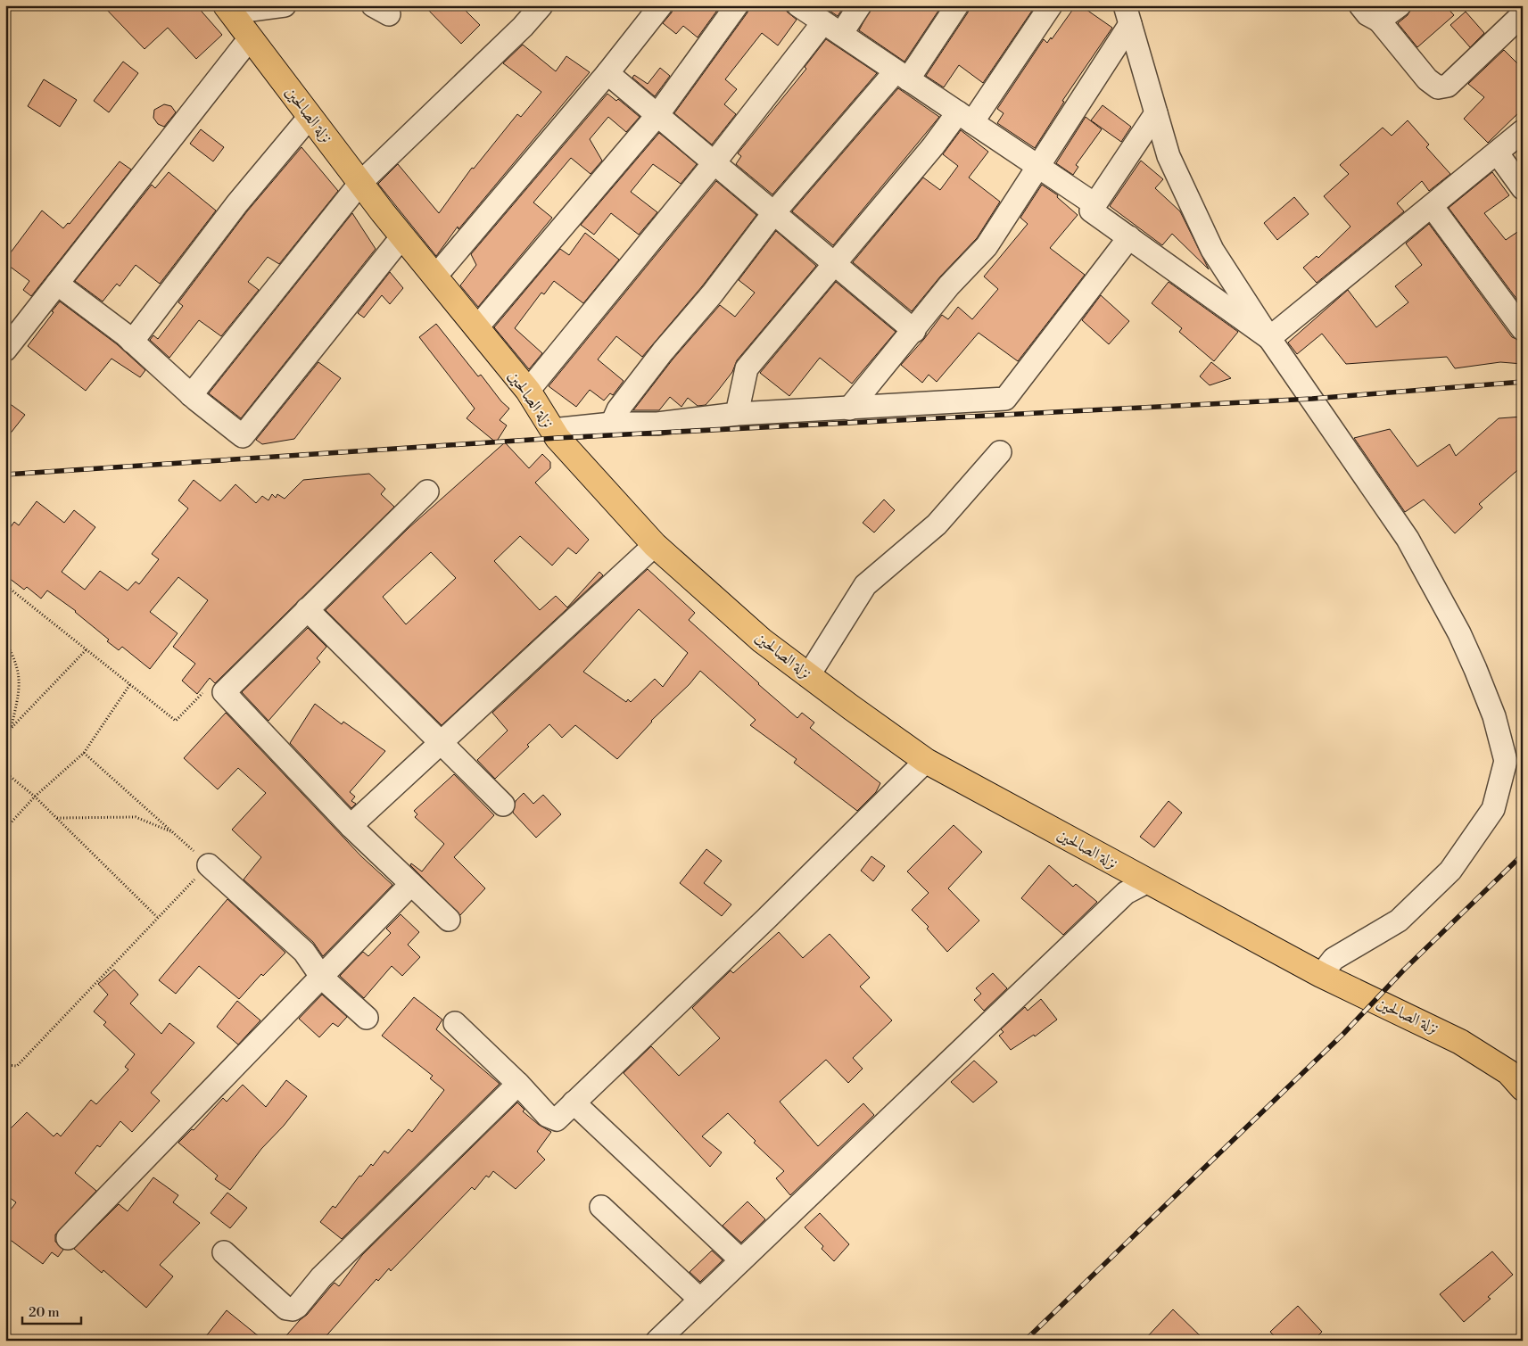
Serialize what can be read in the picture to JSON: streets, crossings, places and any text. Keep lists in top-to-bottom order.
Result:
{
  "streets": {
    "main road": ["نزلة الصالحين"]
  },
  "scale_bar": "20 m"
}
